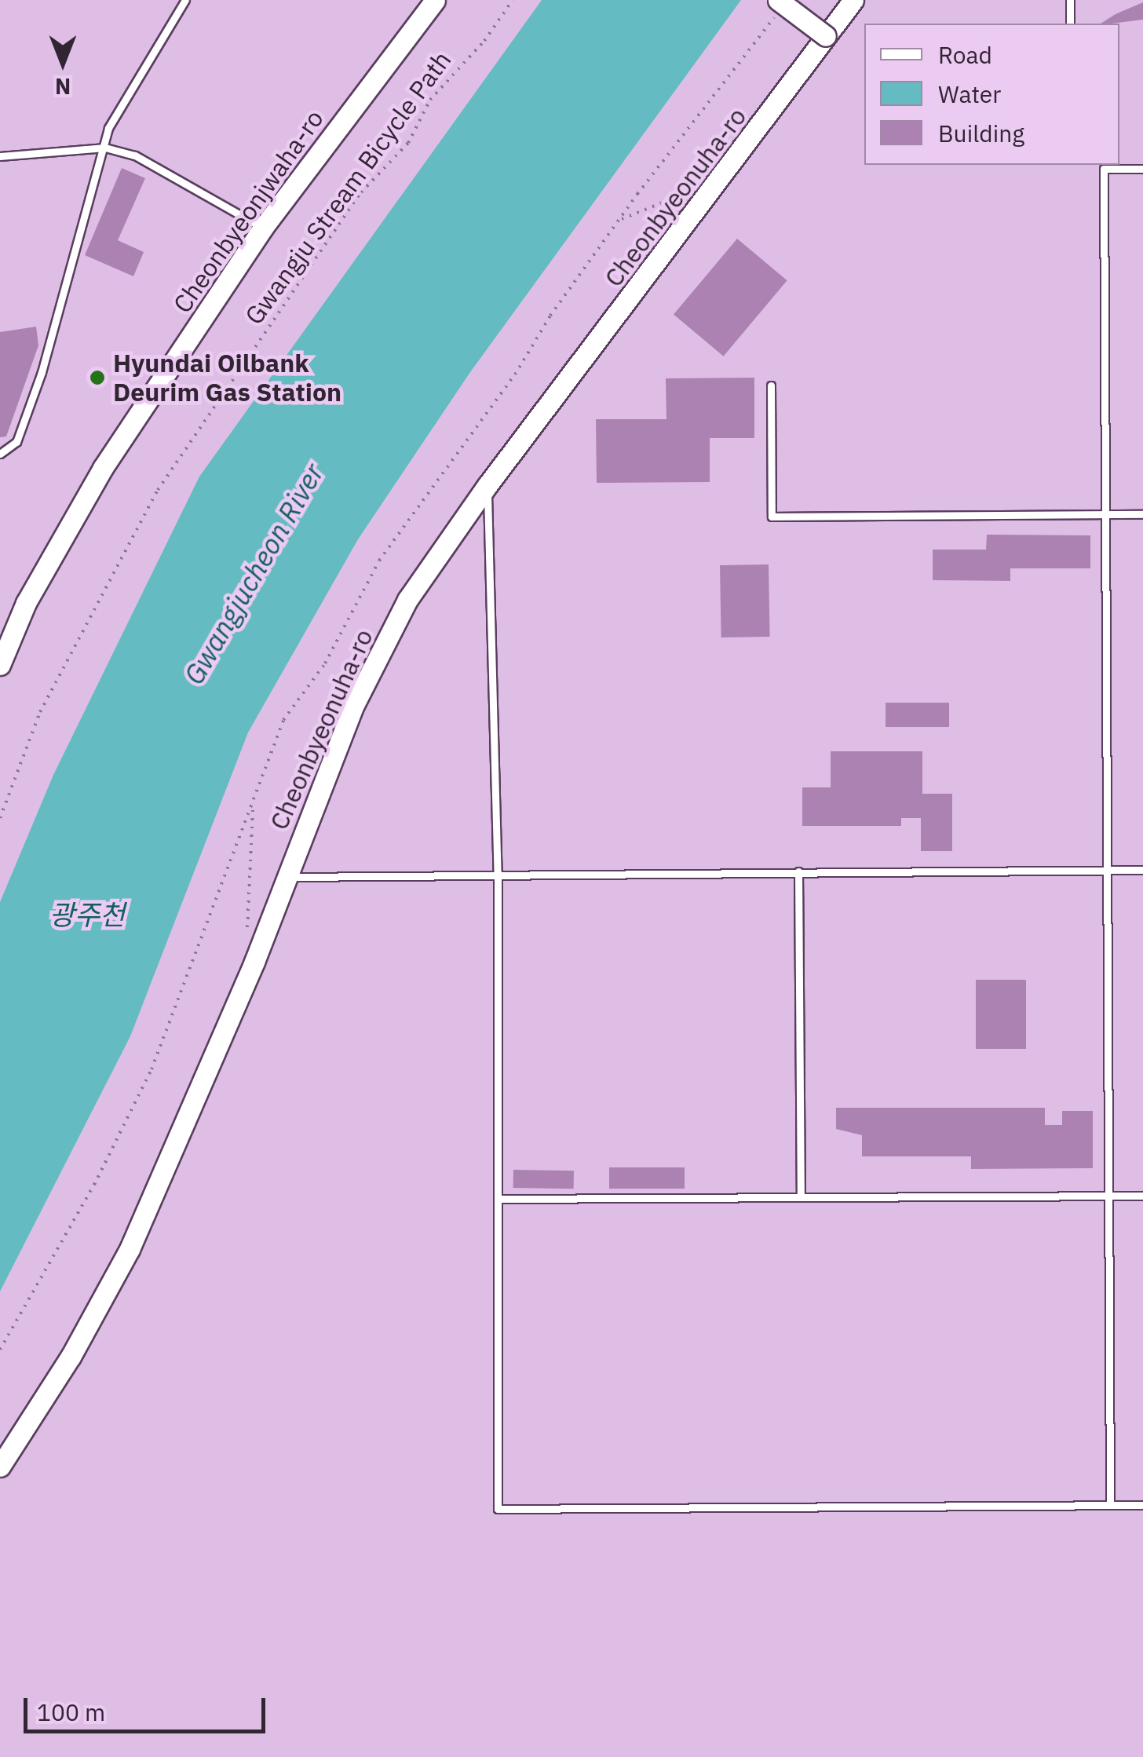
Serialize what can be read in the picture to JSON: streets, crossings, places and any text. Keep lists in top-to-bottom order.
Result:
{
  "streets": {
    "street": ["Cheonbyeonuha-ro", "Cheonbyeonjwaha-ro"],
    "path": ["Gwangju Stream Bicycle Path"]
  },
  "water": ["Gwangjucheon River", "광주천"],
  "places": ["Hyundai Oilbank Deurim Gas Station"],
  "legend": ["Road", "Water", "Building"],
  "scale_bar": "100 m",
  "north": "bottom"
}
